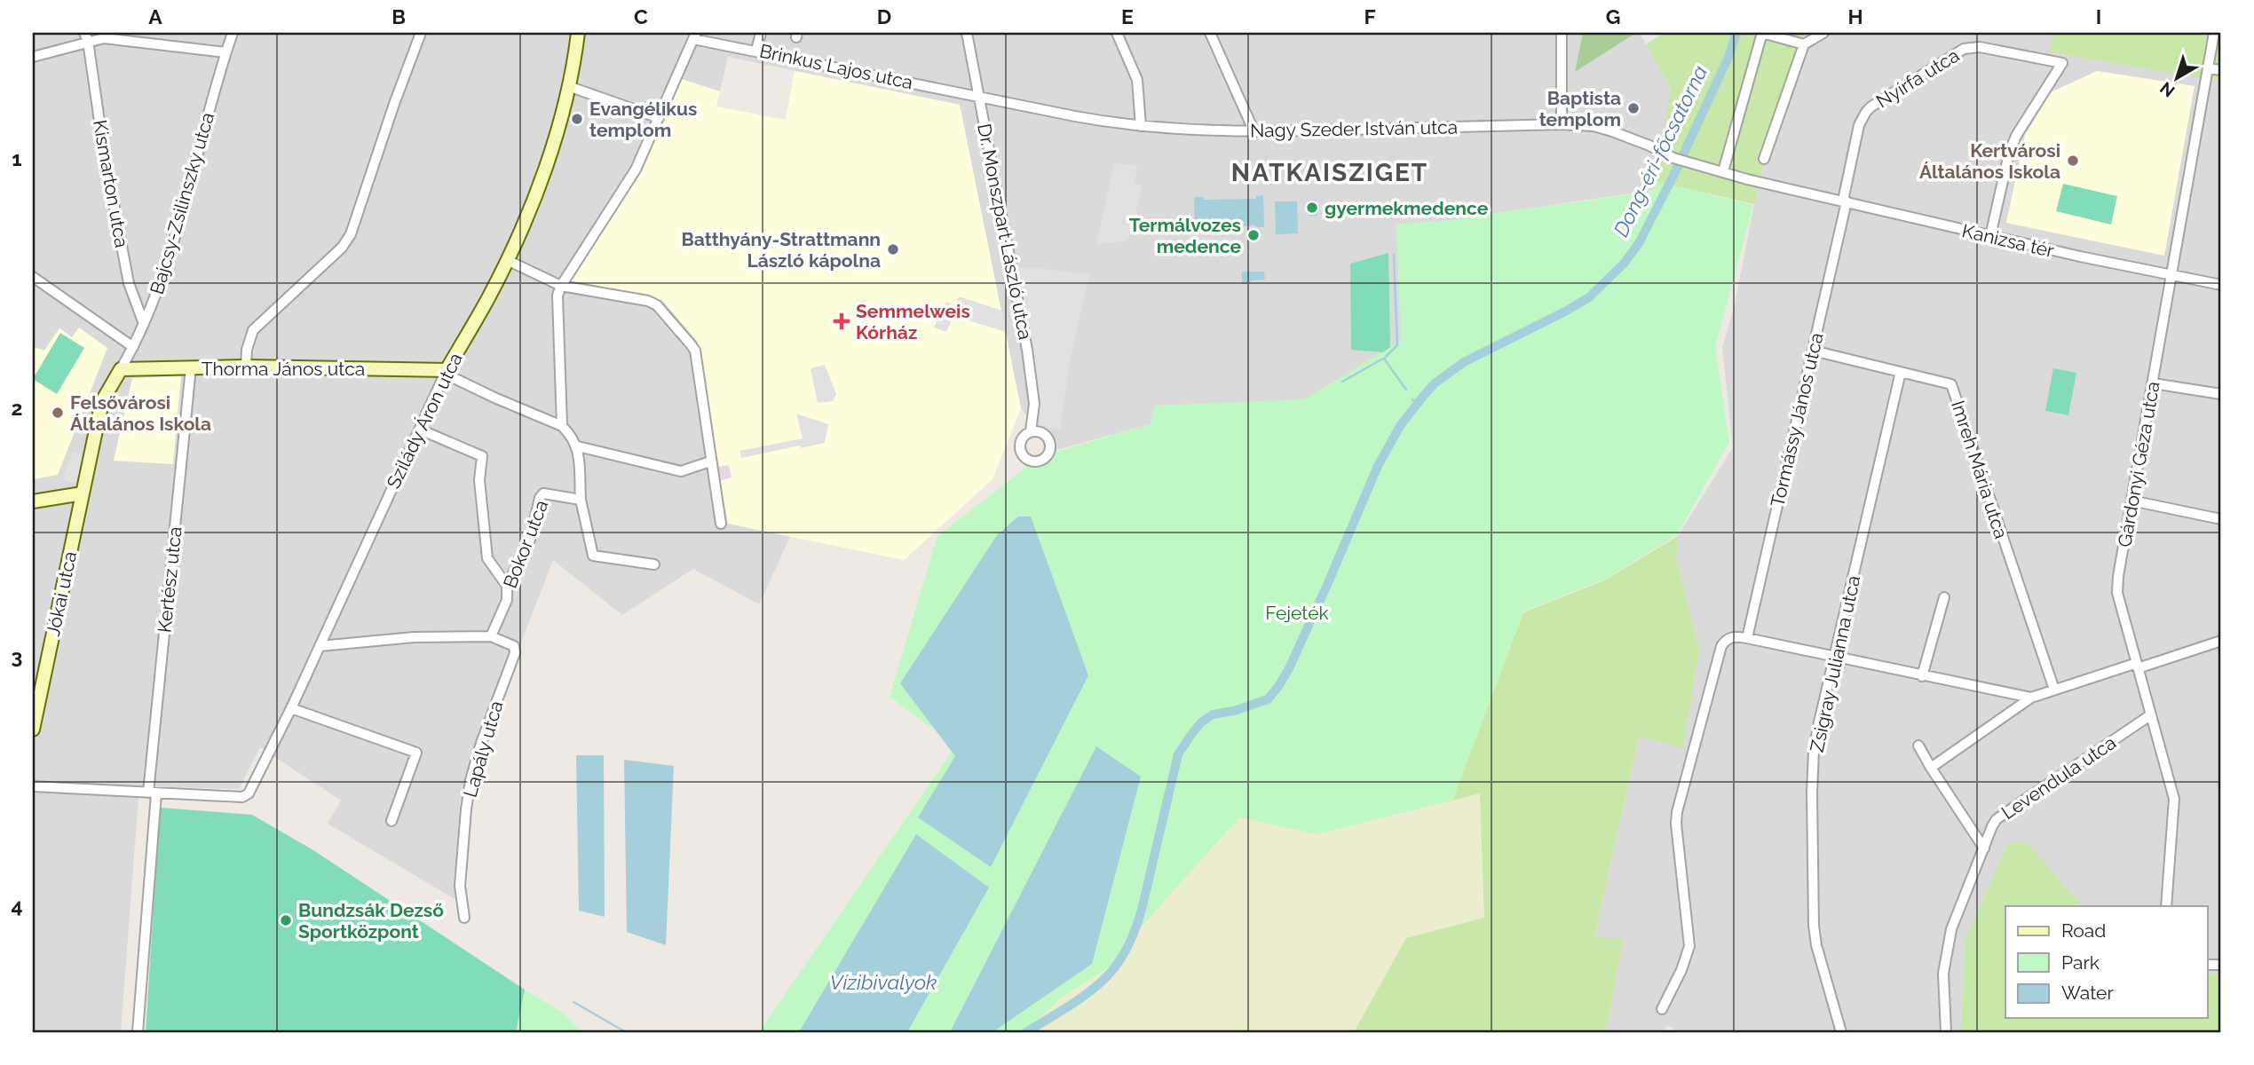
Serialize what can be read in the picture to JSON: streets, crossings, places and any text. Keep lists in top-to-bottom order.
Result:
{
  "streets": {
    "street": [
      "Brinkus Lajos utca",
      "Nyírfa utca",
      "Nagy Szeder István utca",
      "Kismarton utca",
      "Bajcsy-Zsilinszky utca",
      "Dr. Monszpart László utca",
      "Kanizsa tér",
      "Thorma János utca",
      "Tormássy János utca",
      "Szilády Áron utca",
      "Gárdonyi Géza utca",
      "Imreh Mária utca",
      "Bokor utca",
      "Kertész utca",
      "Jókai utca",
      "Zsigray Julianna utca",
      "Lapály utca",
      "Levendula utca"
    ]
  },
  "crossings": [
    ["Brinkus Lajos utca", "Nagy Szeder István utca"],
    ["Brinkus Lajos utca", "Dr. Monszpart László utca"],
    ["Nyírfa utca", "Kanizsa tér"],
    ["Nyírfa utca", "Tormássy János utca"],
    ["Nagy Szeder István utca", "Dr. Monszpart László utca"],
    ["Kismarton utca", "Bajcsy-Zsilinszky utca"],
    ["Bajcsy-Zsilinszky utca", "Thorma János utca"],
    ["Bajcsy-Zsilinszky utca", "Jókai utca"],
    ["Kanizsa tér", "Tormássy János utca"],
    ["Kanizsa tér", "Gárdonyi Géza utca"],
    ["Thorma János utca", "Szilády Áron utca"],
    ["Thorma János utca", "Kertész utca"],
    ["Thorma János utca", "Jókai utca"],
    ["Tormássy János utca", "Imreh Mária utca"],
    ["Szilády Áron utca", "Kertész utca"],
    ["Gárdonyi Géza utca", "Levendula utca"],
    ["Imreh Mária utca", "Zsigray Julianna utca"],
    ["Bokor utca", "Lapály utca"]
  ],
  "districts": ["NATKAISZIGET"],
  "water": ["Dong-éri-főcsatorna", "Vízibivalyok"],
  "parks": ["Fejeték"],
  "places": {
    "other": [
      "Baptista templom",
      "Evangélikus templom",
      "Kertvárosi Általános Iskola",
      "gyermekmedence",
      "Termálvozes medence",
      "Batthyány-Strattmann László kápolna",
      "Felsővárosi Általános Iskola",
      "Bundzsák Dezső Sportközpont"
    ],
    "health": ["Semmelweis Kórház"]
  },
  "legend": ["Road", "Park", "Water"],
  "north": "bottom left",
  "grid": {
    "columns": [
      "A",
      "B",
      "C",
      "D",
      "E",
      "F",
      "G",
      "H",
      "I"
    ],
    "rows": [
      "1",
      "2",
      "3",
      "4"
    ]
  }
}
